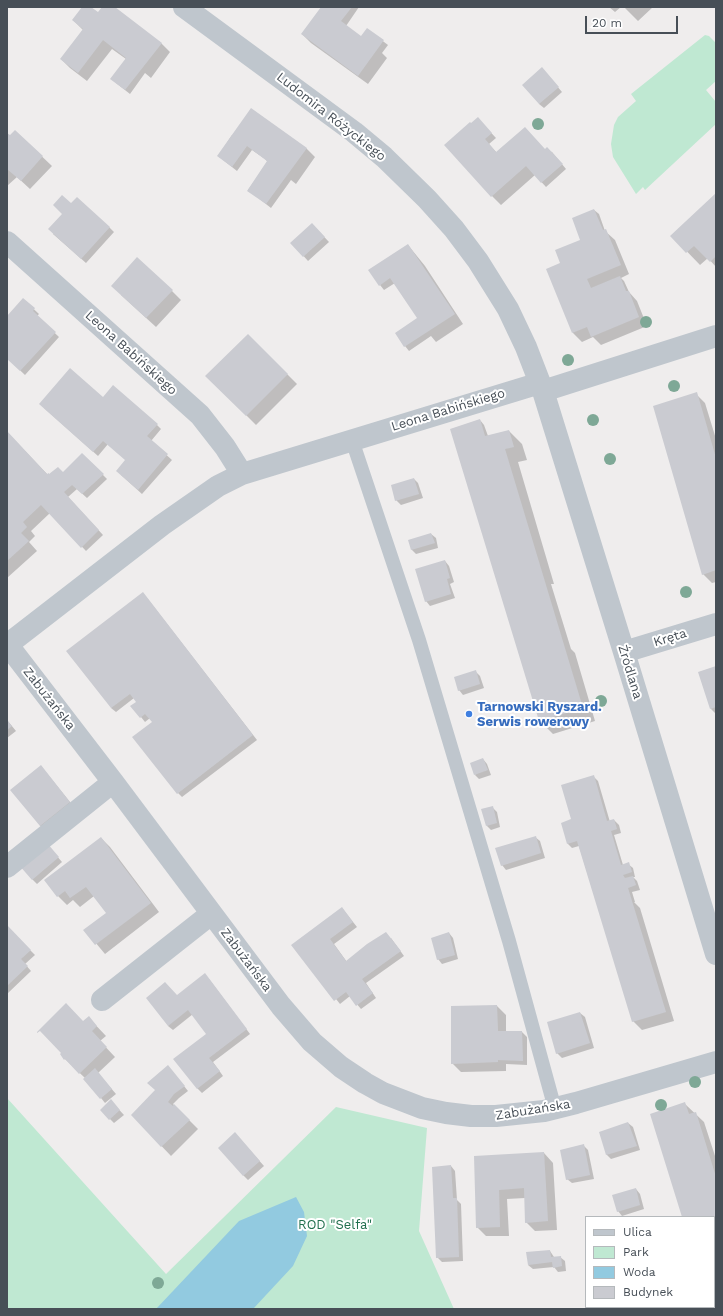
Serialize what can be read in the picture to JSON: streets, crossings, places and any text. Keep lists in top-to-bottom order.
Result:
{
  "streets": {
    "street": [
      "Ludomira Różyckiego",
      "Leona Babińskiego",
      "Kręta",
      "Źródlana",
      "Zabużańska"
    ]
  },
  "crossings": [
    ["Ludomira Różyckiego", "Leona Babińskiego"],
    ["Ludomira Różyckiego", "Źródlana"],
    ["Leona Babińskiego", "Źródlana"],
    ["Leona Babińskiego", "Zabużańska"],
    ["Kręta", "Źródlana"]
  ],
  "parks": ["ROD \"Selfa\""],
  "places": ["Tarnowski Ryszard. Serwis rowerowy"],
  "legend": [
    "Ulica",
    "Park",
    "Woda",
    "Budynek"
  ],
  "scale_bar": "20 m"
}
